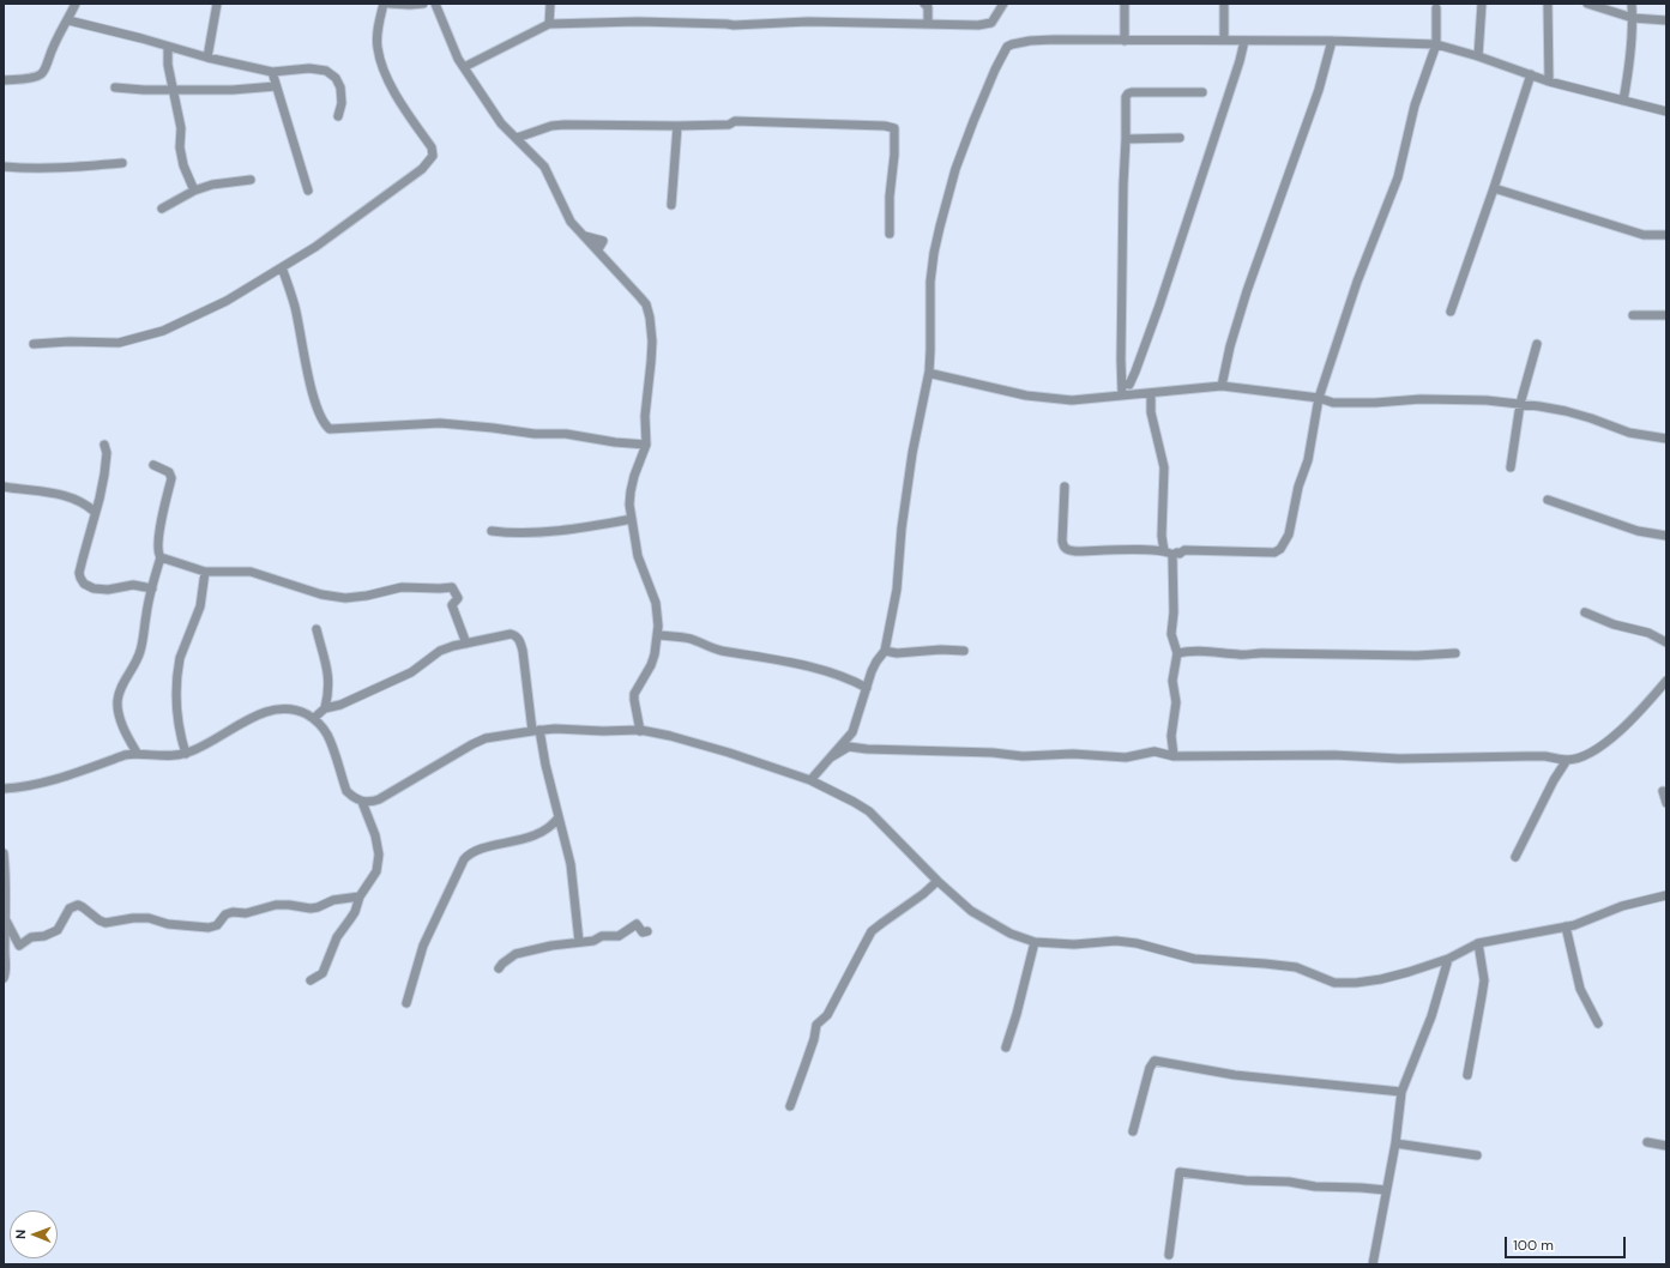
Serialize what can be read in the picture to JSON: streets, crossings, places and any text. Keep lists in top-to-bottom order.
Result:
{
  "scale_bar": "100 m",
  "north": "left"
}
